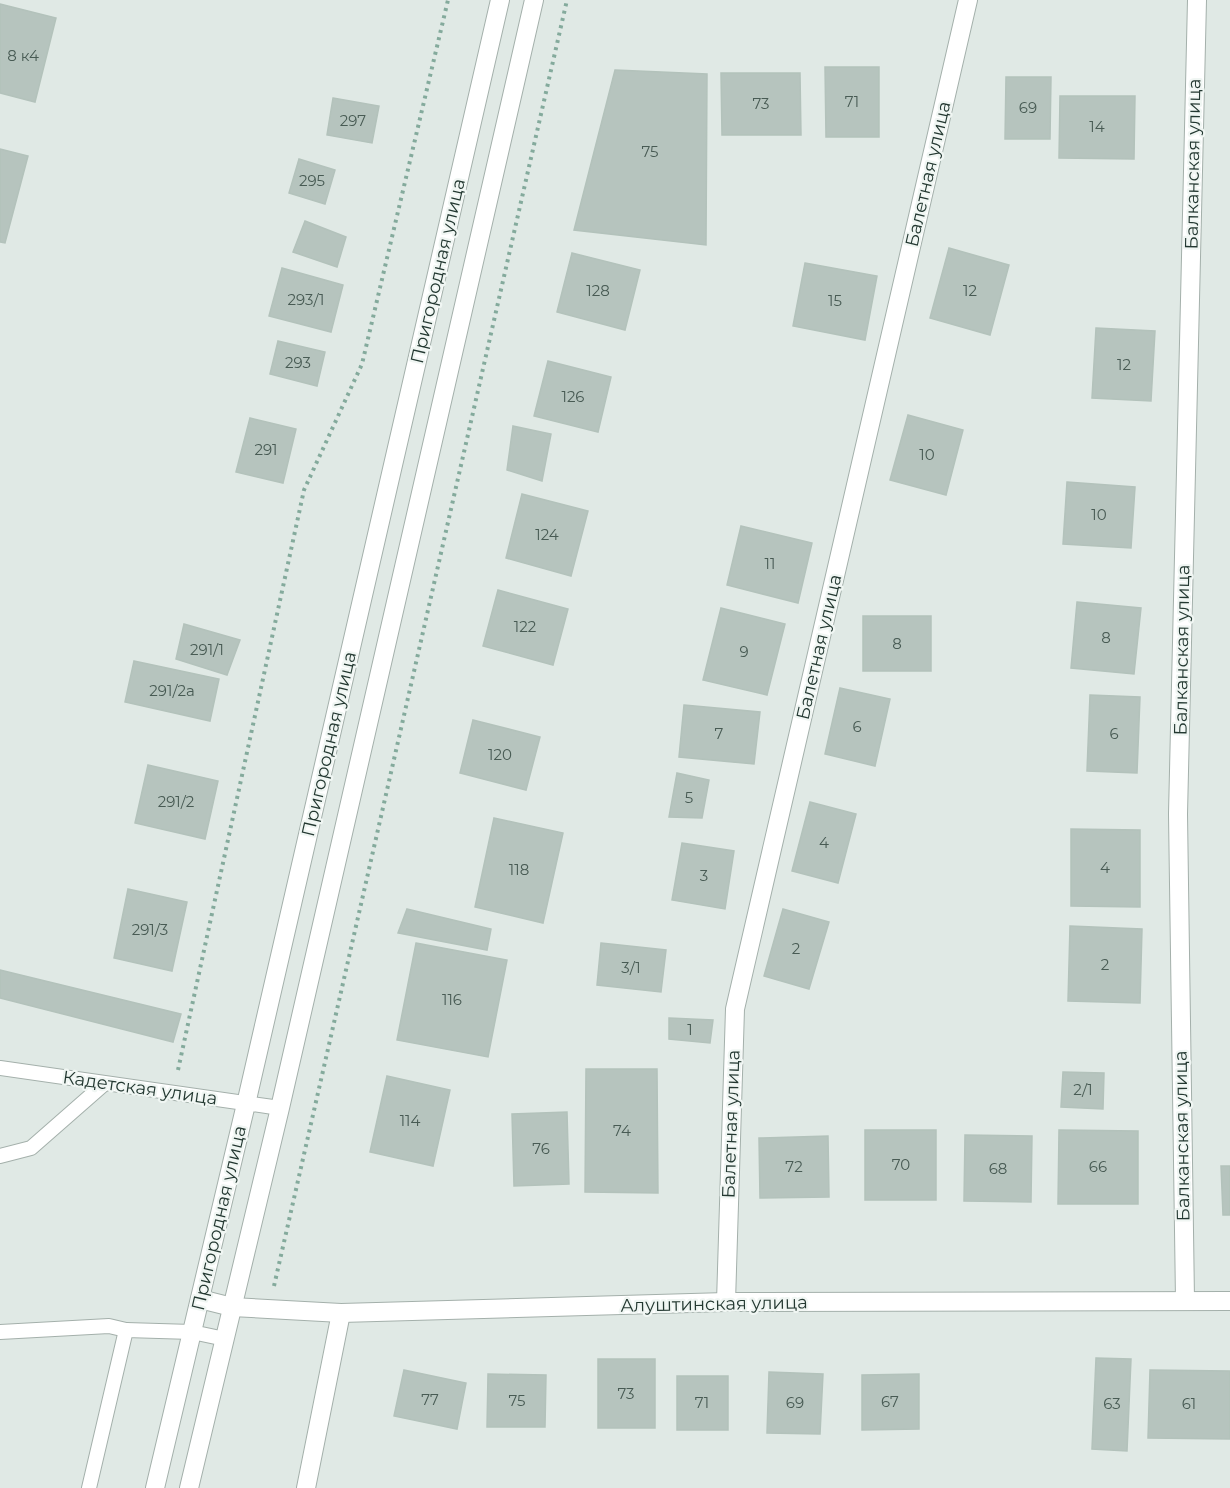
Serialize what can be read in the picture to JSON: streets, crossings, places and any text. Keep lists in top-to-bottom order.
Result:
{
  "streets": {
    "street": [
      "Балканская улица",
      "Балетная улица",
      "Пригородная улица",
      "Алуштинская улица"
    ],
    "lane": ["Кадетская улица"]
  },
  "crossings": [
    ["Балканская улица", "Алуштинская улица"],
    ["Балетная улица", "Алуштинская улица"],
    ["Пригородная улица", "Кадетская улица"],
    ["Пригородная улица", "Алуштинская улица"]
  ],
  "house_numbers": [
    "8 к4",
    "71",
    "73",
    "69",
    "297",
    "14",
    "75",
    "295",
    "128",
    "12",
    "293/1",
    "15",
    "293",
    "12",
    "126",
    "291",
    "10",
    "10",
    "124",
    "11",
    "122",
    "8",
    "8",
    "291/1",
    "9",
    "291/2а",
    "6",
    "7",
    "6",
    "120",
    "5",
    "291/2",
    "4",
    "4",
    "118",
    "3",
    "291/3",
    "2",
    "2",
    "3/1",
    "116",
    "1",
    "2/1",
    "114",
    "74",
    "76",
    "70",
    "72",
    "66",
    "68",
    "73",
    "77",
    "75",
    "67",
    "71",
    "69",
    "63",
    "61"
  ]
}
